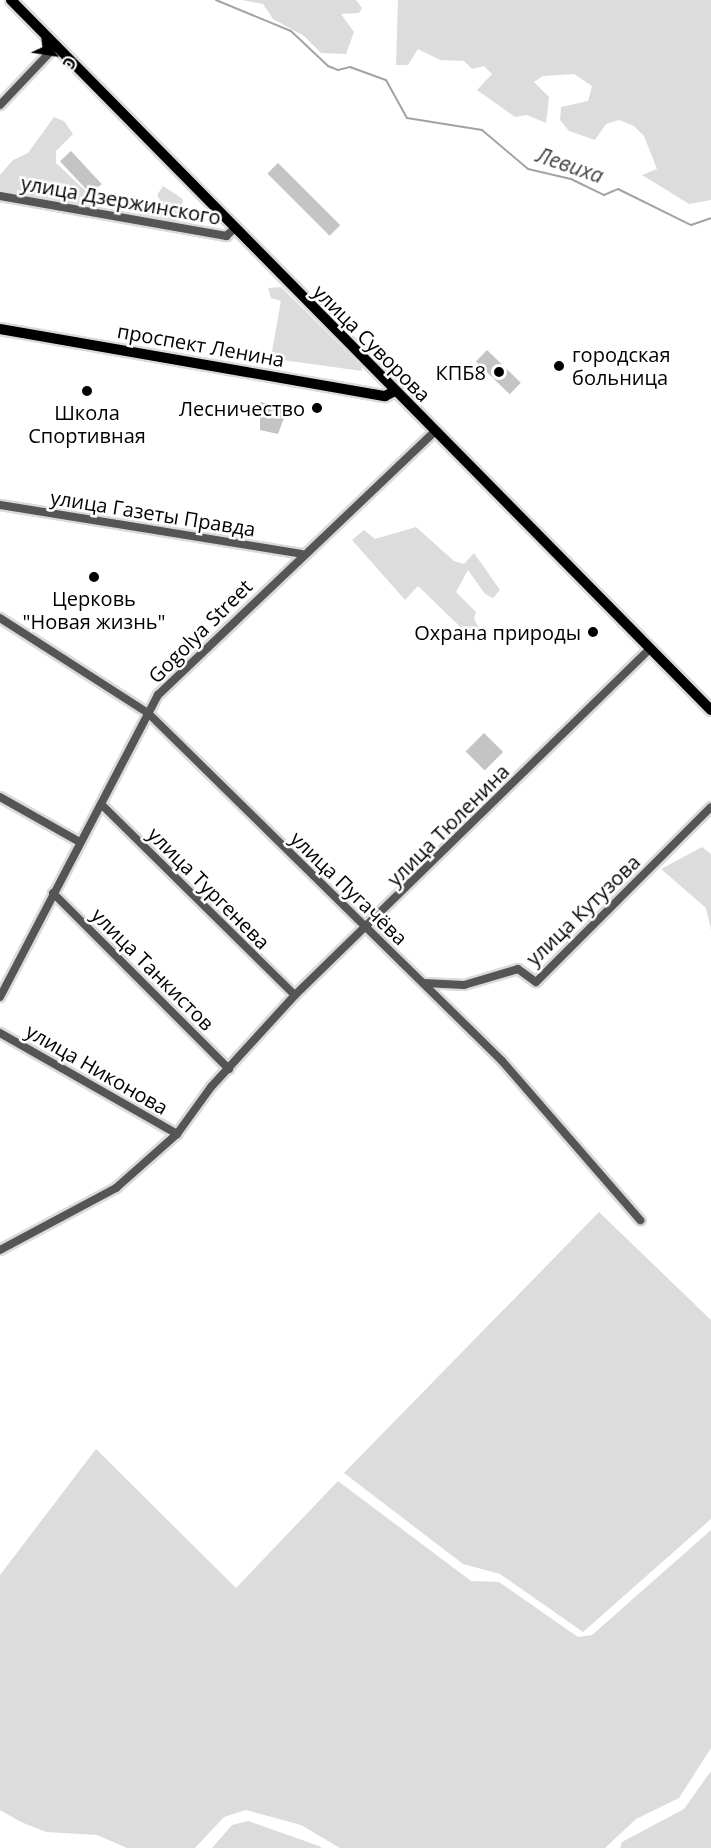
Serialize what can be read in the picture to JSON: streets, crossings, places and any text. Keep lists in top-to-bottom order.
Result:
{
  "streets": {
    "main road": ["улица Суворова", "проспект Ленина"],
    "street": [
      "улица Дзержинского",
      "улица Газеты Правда",
      "Gogolya Street",
      "улица Тюленина",
      "улица Тургенева",
      "улица Пугачёва",
      "улица Кутузова",
      "улица Танкистов",
      "улица Никонова"
    ]
  },
  "crossings": [
    ["улица Дзержинского", "улица Суворова"],
    ["улица Суворова", "проспект Ленина"],
    ["улица Суворова", "Gogolya Street"],
    ["улица Суворова", "улица Тюленина"],
    ["улица Газеты Правда", "Gogolya Street"],
    ["Gogolya Street", "улица Тургенева"],
    ["Gogolya Street", "улица Пугачёва"],
    ["Gogolya Street", "улица Танкистов"],
    ["улица Тюленина", "улица Тургенева"],
    ["улица Тюленина", "улица Пугачёва"],
    ["улица Тюленина", "улица Танкистов"],
    ["улица Тюленина", "улица Никонова"],
    ["улица Пугачёва", "улица Кутузова"]
  ],
  "water": ["Левиха"],
  "places": [
    "городская больница",
    "КПБ8",
    "Школа Спортивная",
    "Лесничество",
    "Церковь \"Новая жизнь\"",
    "Охрана природы"
  ],
  "north": "bottom right"
}
